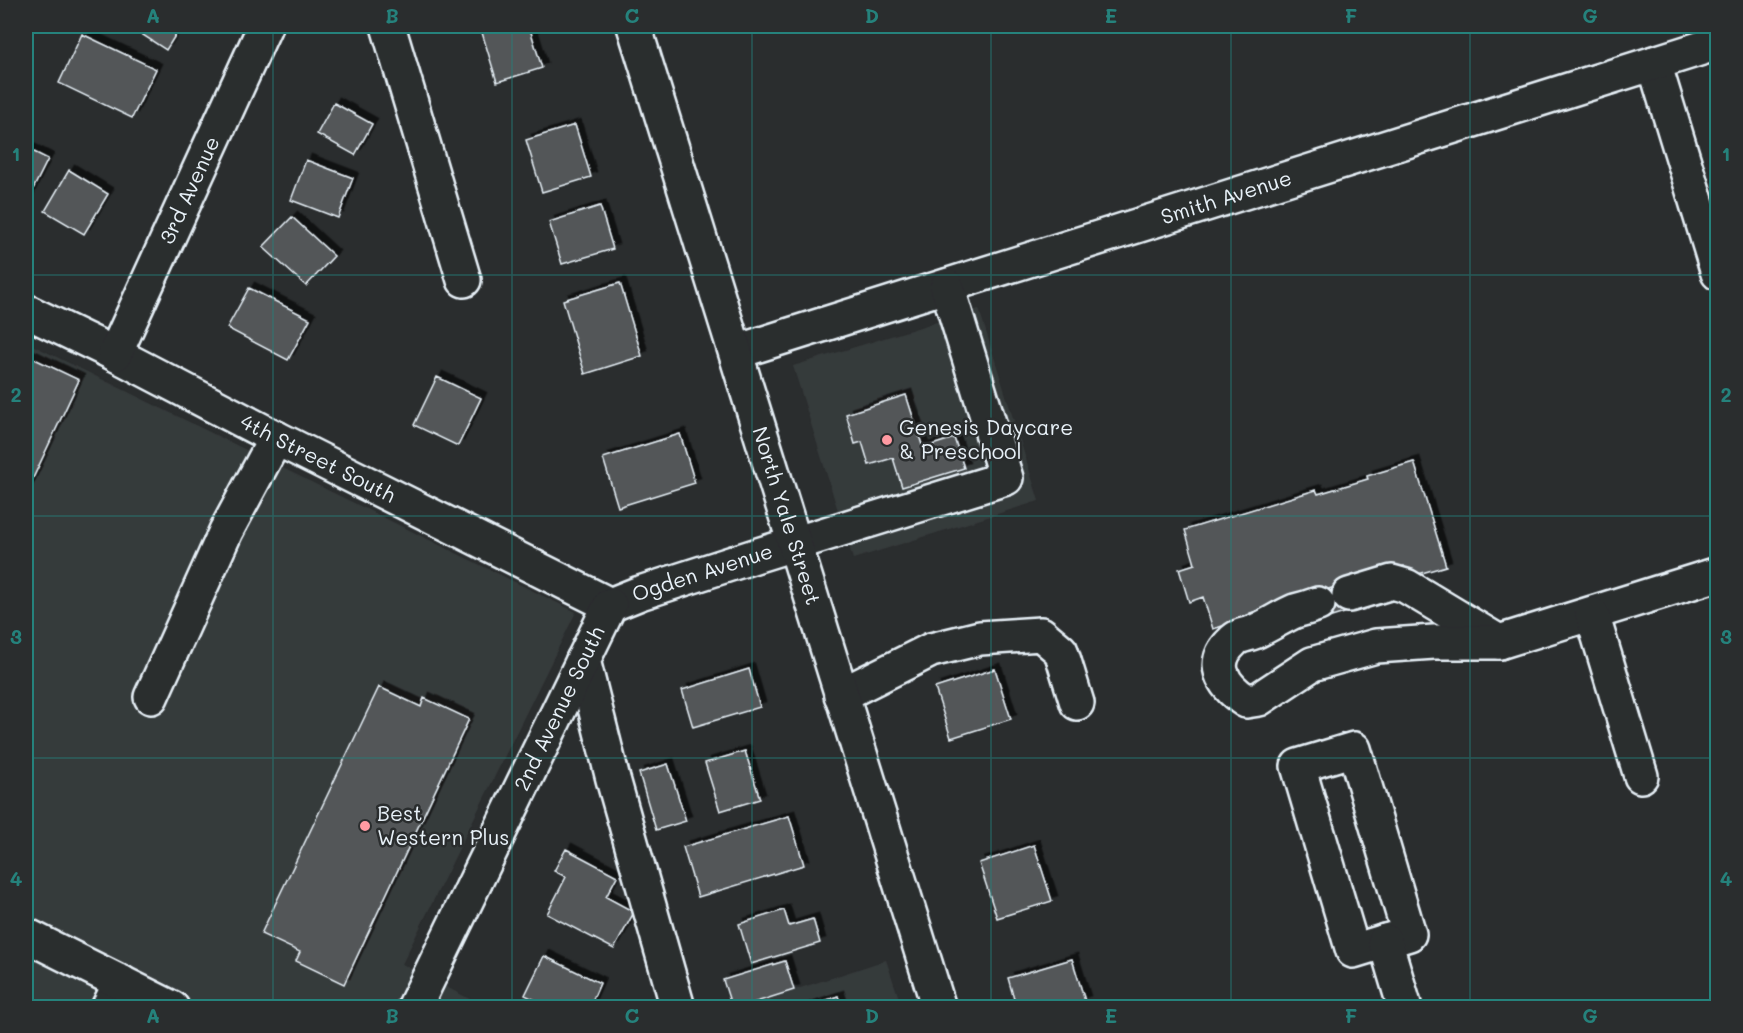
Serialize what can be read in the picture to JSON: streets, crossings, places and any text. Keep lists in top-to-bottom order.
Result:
{
  "streets": {
    "street": [
      "3rd Avenue",
      "Smith Avenue",
      "4th Street South",
      "North Yale Street",
      "Ogden Avenue",
      "2nd Avenue South"
    ]
  },
  "crossings": [
    ["3rd Avenue", "4th Street South"],
    ["Smith Avenue", "North Yale Street"],
    ["Smith Avenue", "Ogden Avenue"],
    ["4th Street South", "Ogden Avenue"],
    ["4th Street South", "2nd Avenue South"],
    ["North Yale Street", "Ogden Avenue"],
    ["Ogden Avenue", "2nd Avenue South"]
  ],
  "places": ["Genesis Daycare & Preschool", "Best Western Plus"],
  "grid": {
    "columns": [
      "A",
      "B",
      "C",
      "D",
      "E",
      "F",
      "G"
    ],
    "rows": [
      "1",
      "2",
      "3",
      "4"
    ]
  }
}
